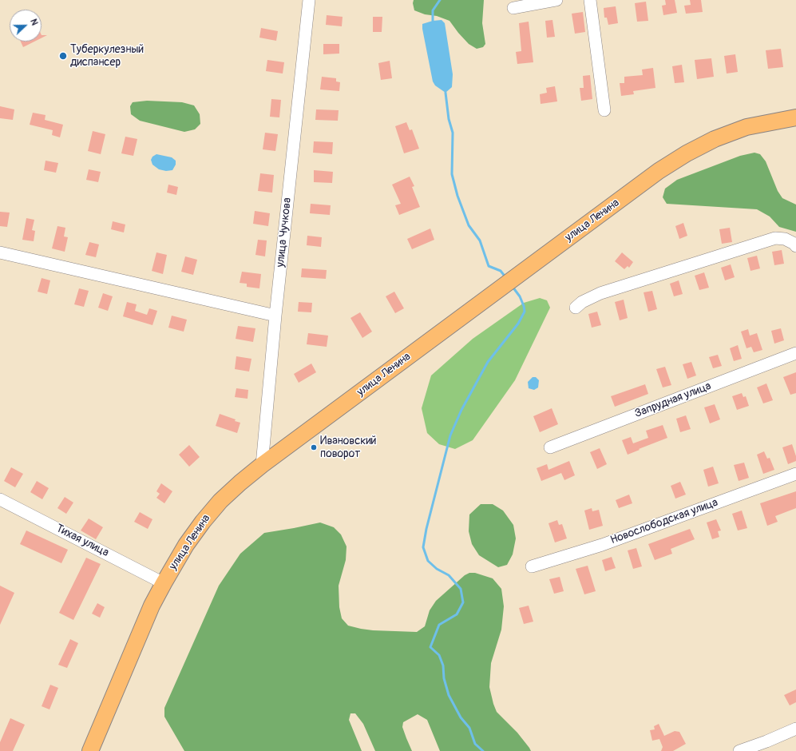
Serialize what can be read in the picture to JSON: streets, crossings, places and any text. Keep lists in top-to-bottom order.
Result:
{
  "streets": {
    "main road": ["улица Ленина"],
    "street": [
      "улица Чучкова",
      "Запрудная улица",
      "Новослободская улица",
      "Тихая улица"
    ]
  },
  "crossings": [
    ["улица Ленина", "улица Чучкова"],
    ["улица Ленина", "Тихая улица"]
  ],
  "places": ["Туберкулезный диспансер", "Ивановский поворот"],
  "north": "right"
}
